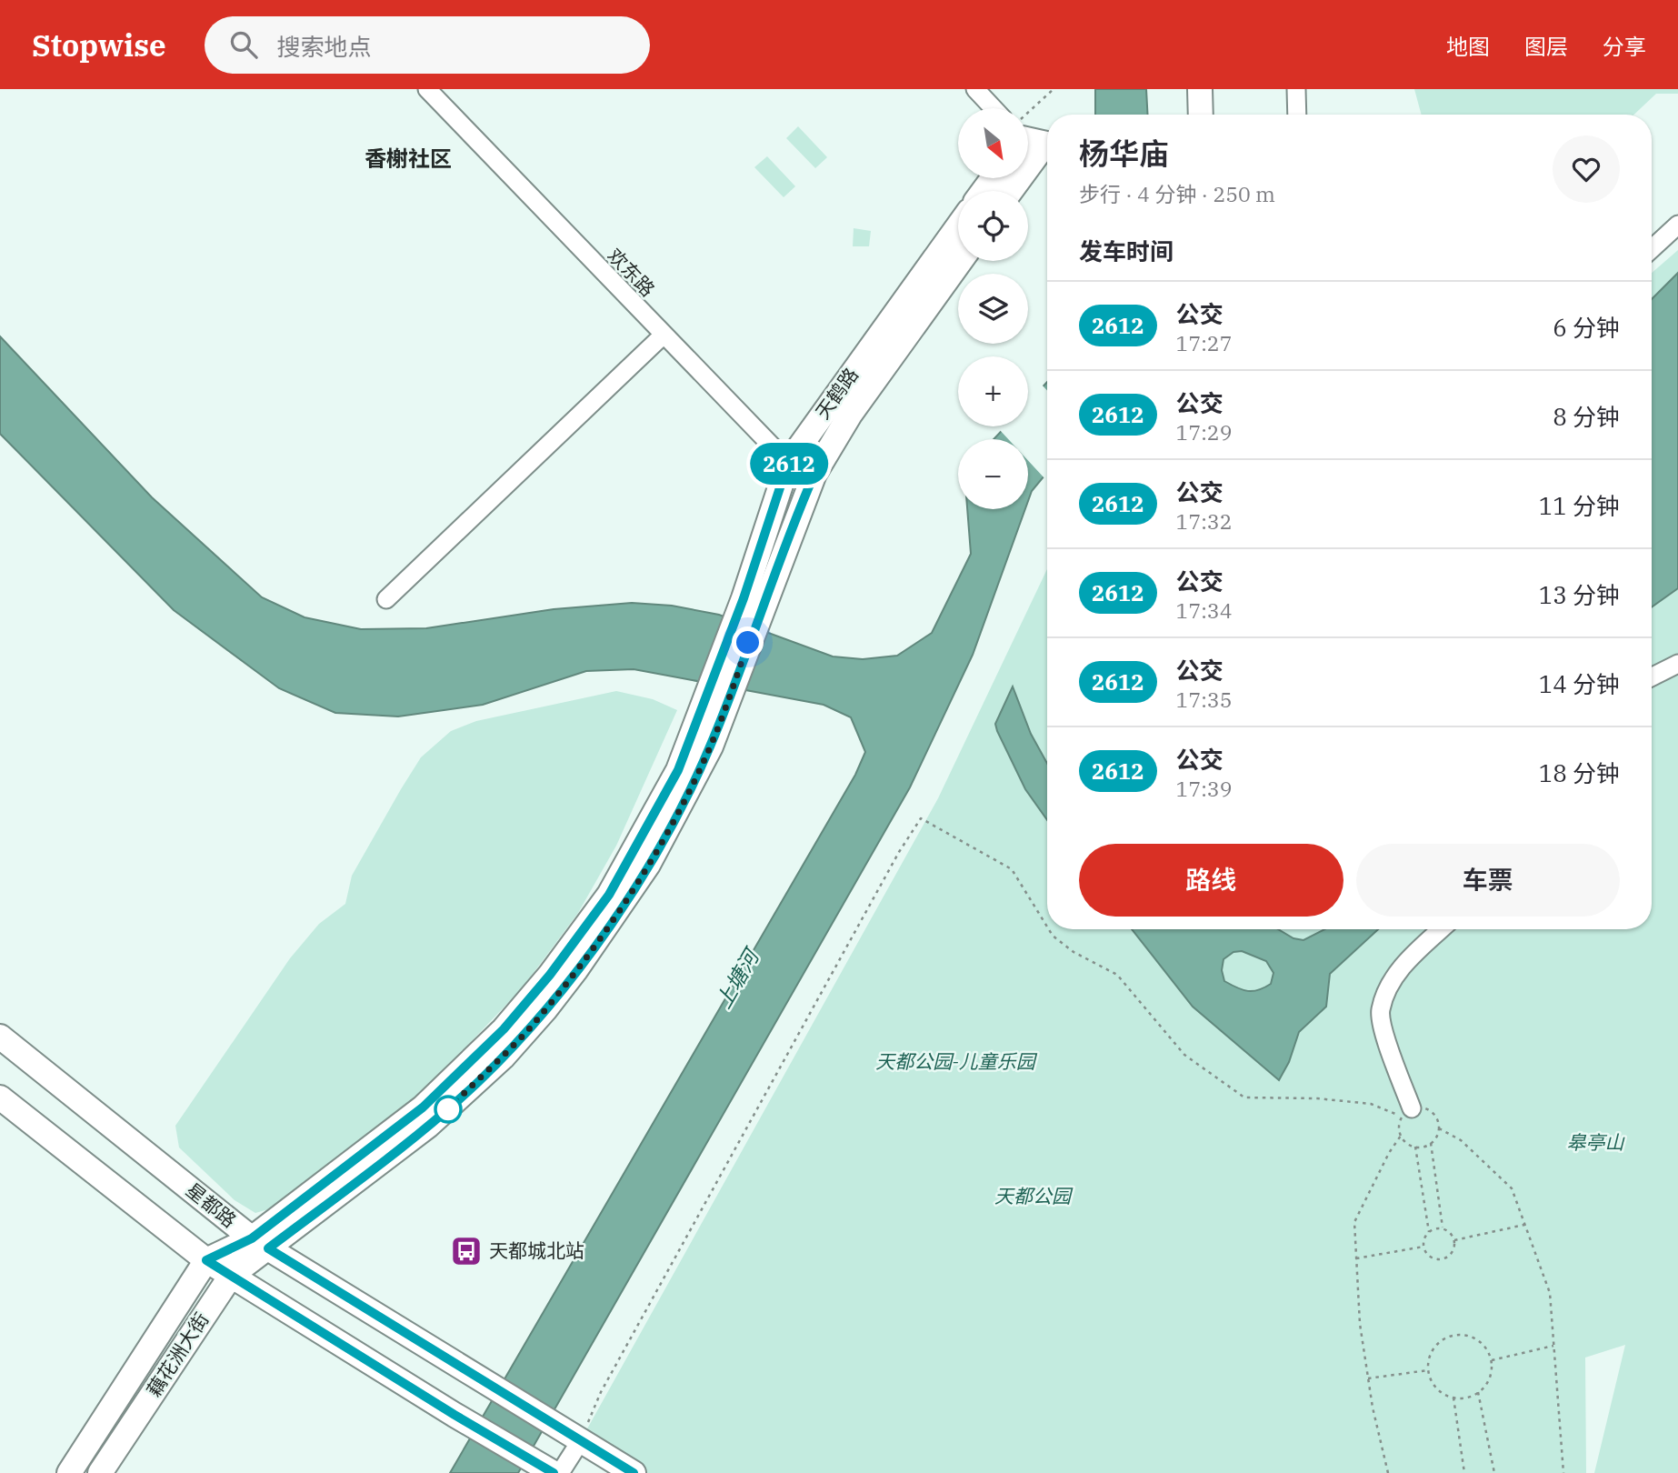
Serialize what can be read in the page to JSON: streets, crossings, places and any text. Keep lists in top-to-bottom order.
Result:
{
  "streets": {
    "main road": ["天鹤路", "星都路", "藕花洲大街"],
    "street": ["欢东路"]
  },
  "crossings": [
    ["欢东路", "天鹤路"],
    ["天鹤路", "星都路"],
    ["天鹤路", "藕花洲大街"],
    ["星都路", "藕花洲大街"]
  ],
  "districts": ["香榭社区"],
  "water": ["上塘河"],
  "parks": ["天都公园-儿童乐园", "皋亭山", "天都公园"],
  "places": {
    "bus stop": ["天都城北站"]
  },
  "lines": ["bus line 2612"],
  "north": "bottom right",
  "page": {
    "header": "Stopwise",
    "search": "搜索地点",
    "nav": ["地图", "图层", "分享"],
    "on_map": "2612",
    "map_buttons": ["+", "−"],
    "heading": [
      ["杨华庙", "步行 · 4 分钟 · 250 m"],
      "发车时间"
    ],
    "list": [
      {
        "mark": "2612",
        "name": "公交",
        "note": "17:27",
        "value": "6 分钟"
      },
      {
        "mark": "2612",
        "name": "公交",
        "note": "17:29",
        "value": "8 分钟"
      },
      {
        "mark": "2612",
        "name": "公交",
        "note": "17:32",
        "value": "11 分钟"
      },
      {
        "mark": "2612",
        "name": "公交",
        "note": "17:34",
        "value": "13 分钟"
      },
      {
        "mark": "2612",
        "name": "公交",
        "note": "17:35",
        "value": "14 分钟"
      },
      {
        "mark": "2612",
        "name": "公交",
        "note": "17:39",
        "value": "18 分钟"
      }
    ],
    "buttons": ["路线", "车票"]
  }
}
